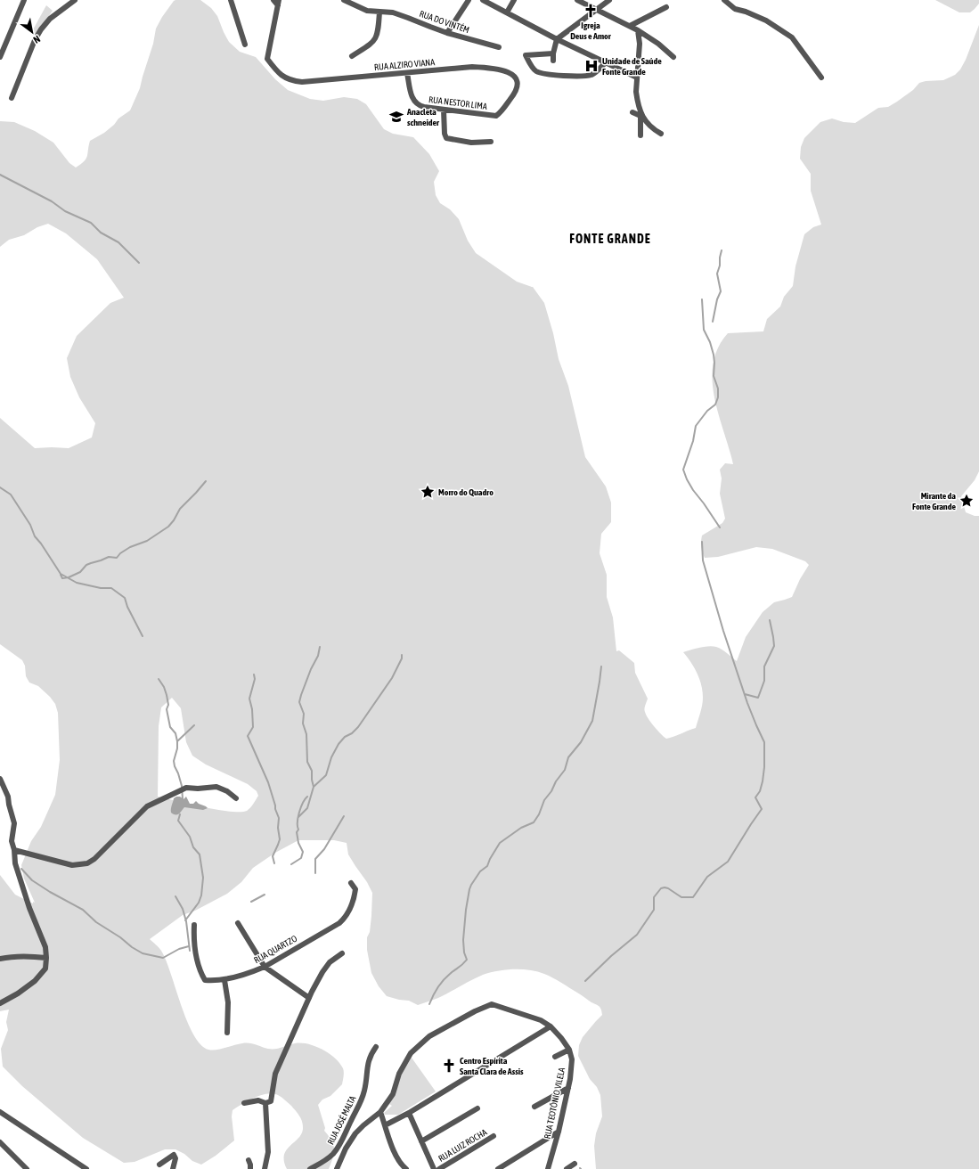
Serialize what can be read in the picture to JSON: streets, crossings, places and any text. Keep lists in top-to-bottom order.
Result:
{
  "streets": {
    "street": [
      "RUA DO VINTÉM",
      "RUA ALZIRO VIANA",
      "RUA NESTOR LIMA",
      "RUA QUARTZO",
      "RUA TEOTÔNIO VILELA",
      "RUA JOSÉ MALTA",
      "RUA LUIZ ROCHA"
    ]
  },
  "crossings": [
    ["RUA ALZIRO VIANA", "RUA NESTOR LIMA"],
    ["RUA TEOTÔNIO VILELA", "RUA JOSÉ MALTA"]
  ],
  "districts": ["FONTE GRANDE"],
  "places": {
    "church": ["Igreja Deus e Amor", "Centro Espírita Santa Clara de Assis"],
    "hospital": ["Unidade de Saúde Fonte Grande"],
    "school or university": ["Anacleta schneider"],
    "place": ["Morro do Quadro", "Mirante da Fonte Grande"]
  },
  "north": "bottom right"
}
